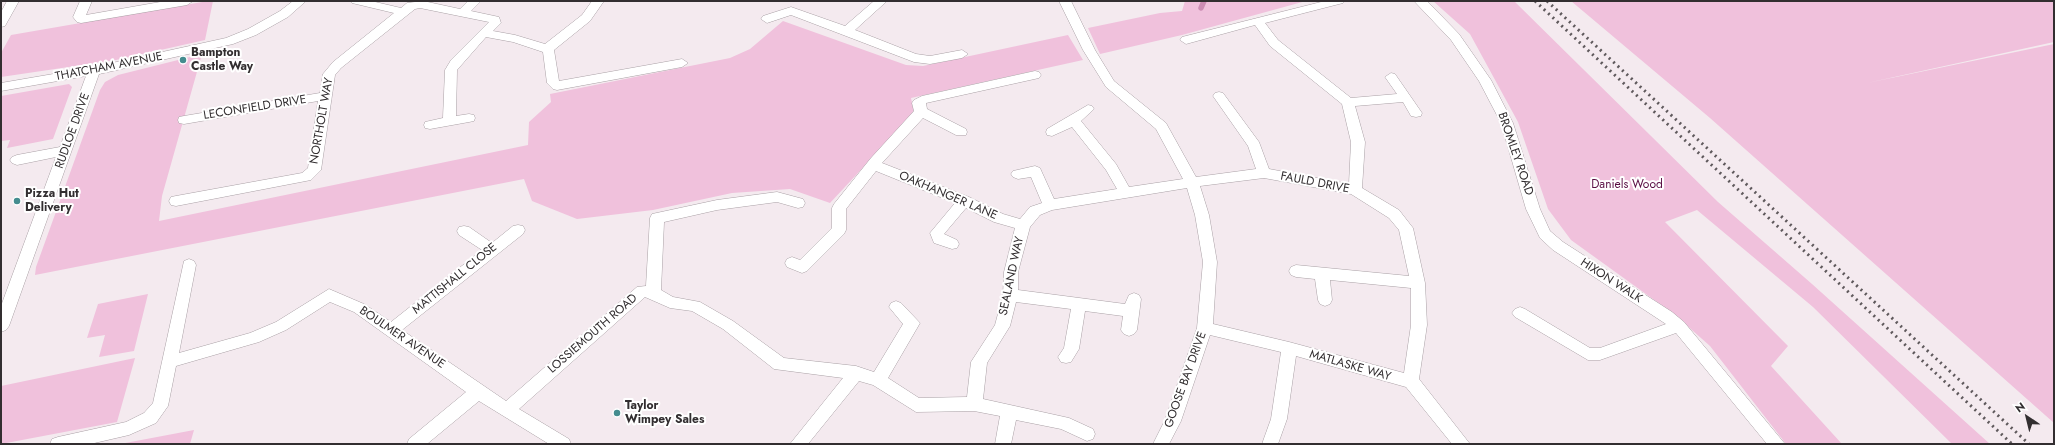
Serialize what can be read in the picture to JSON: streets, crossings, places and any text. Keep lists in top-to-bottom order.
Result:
{
  "streets": {
    "street": [
      "THATCHAM AVENUE",
      "LECONFIELD DRIVE",
      "NORTHOLT WAY",
      "RUDLOE DRIVE",
      "BROMLEY ROAD",
      "FAULD DRIVE",
      "OAKHANGER LANE",
      "SEALAND WAY",
      "MATTISHALL CLOSE",
      "HIXON WALK",
      "LOSSIEMOUTH ROAD",
      "BOULMER AVENUE",
      "MATLASKE WAY",
      "GOOSE BAY DRIVE"
    ]
  },
  "crossings": [
    ["THATCHAM AVENUE", "RUDLOE DRIVE"],
    ["LECONFIELD DRIVE", "NORTHOLT WAY"],
    ["BROMLEY ROAD", "HIXON WALK"],
    ["FAULD DRIVE", "SEALAND WAY"],
    ["FAULD DRIVE", "MATLASKE WAY"],
    ["FAULD DRIVE", "GOOSE BAY DRIVE"],
    ["OAKHANGER LANE", "SEALAND WAY"],
    ["SEALAND WAY", "LOSSIEMOUTH ROAD"],
    ["SEALAND WAY", "GOOSE BAY DRIVE"],
    ["MATTISHALL CLOSE", "BOULMER AVENUE"],
    ["LOSSIEMOUTH ROAD", "BOULMER AVENUE"],
    ["MATLASKE WAY", "GOOSE BAY DRIVE"]
  ],
  "parks": ["Daniels Wood"],
  "places": ["Bampton Castle Way", "Pizza Hut Delivery", "Taylor Wimpey Sales"],
  "north": "top left"
}
